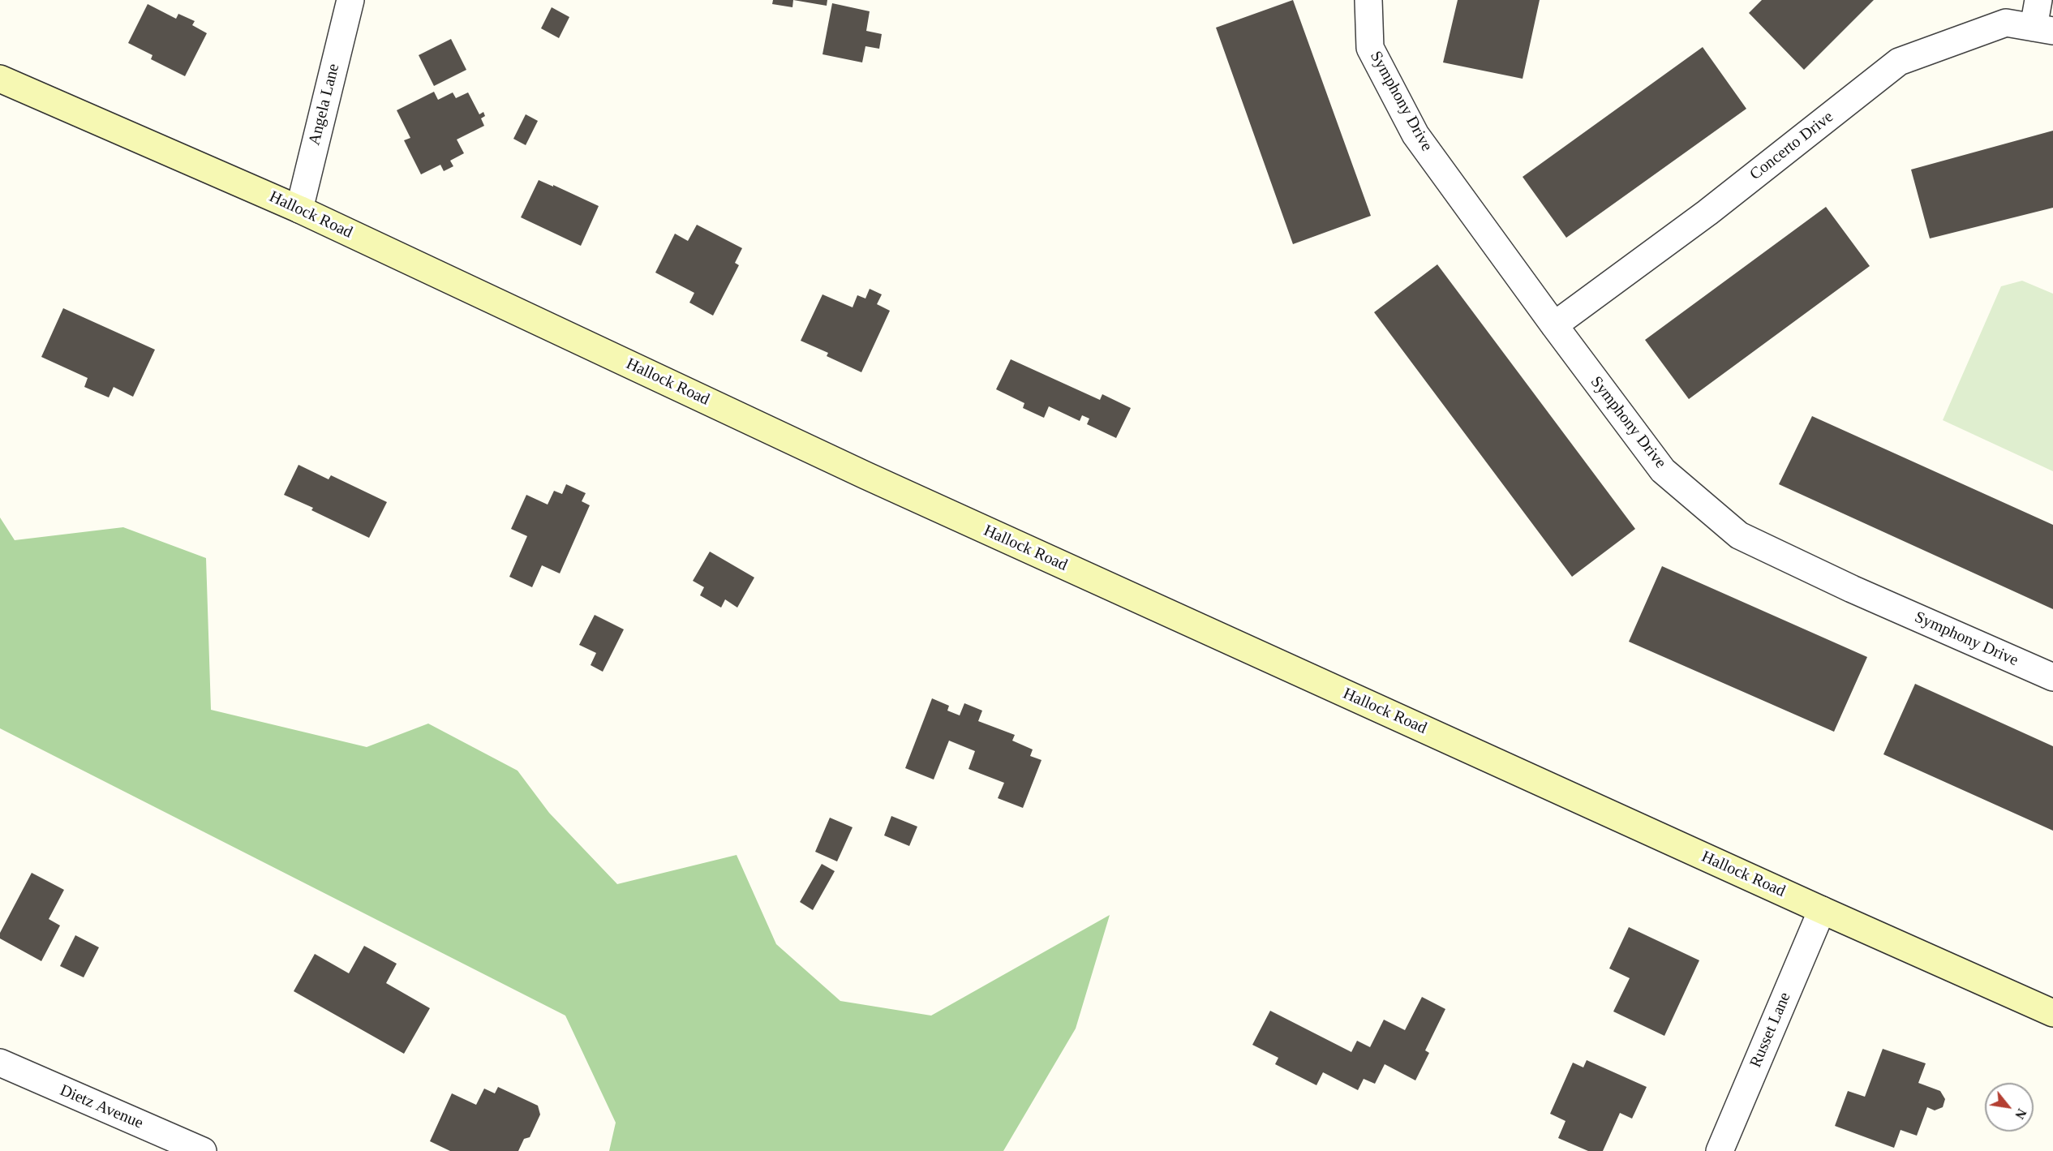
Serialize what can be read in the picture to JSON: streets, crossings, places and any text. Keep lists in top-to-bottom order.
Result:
{
  "streets": {
    "street": [
      "Symphony Drive",
      "Angela Lane",
      "Concerto Drive",
      "Hallock Road",
      "Russet Lane",
      "Dietz Avenue"
    ]
  },
  "crossings": [
    ["Symphony Drive", "Concerto Drive"],
    ["Angela Lane", "Hallock Road"],
    ["Hallock Road", "Russet Lane"]
  ],
  "north": "bottom right"
}
